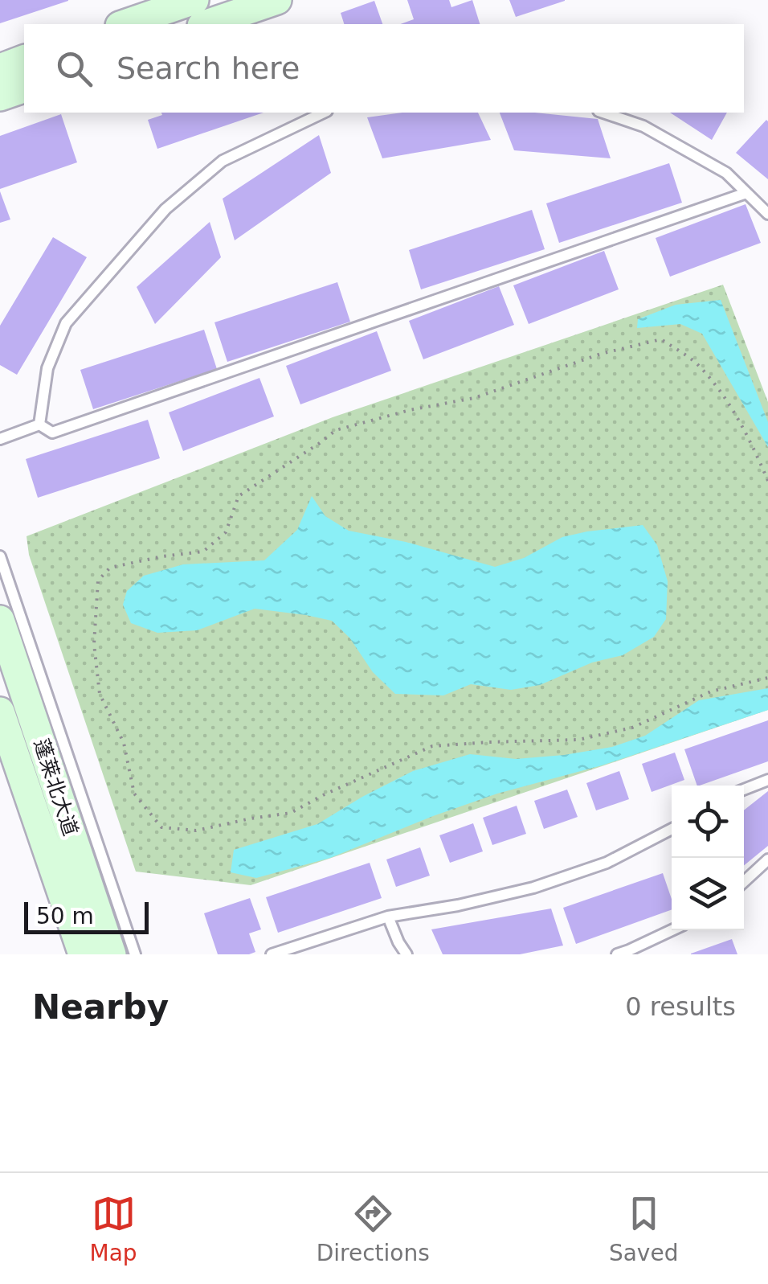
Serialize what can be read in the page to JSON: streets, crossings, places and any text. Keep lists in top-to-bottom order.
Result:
{
  "streets": {
    "main road": ["蓬莱北大道"]
  },
  "scale_bar": "50 m",
  "page": {
    "search": "Search here",
    "scale": "50 m",
    "heading": ["Nearby", "0 results"],
    "nav": ["Map", "Directions", "Saved"]
  }
}
